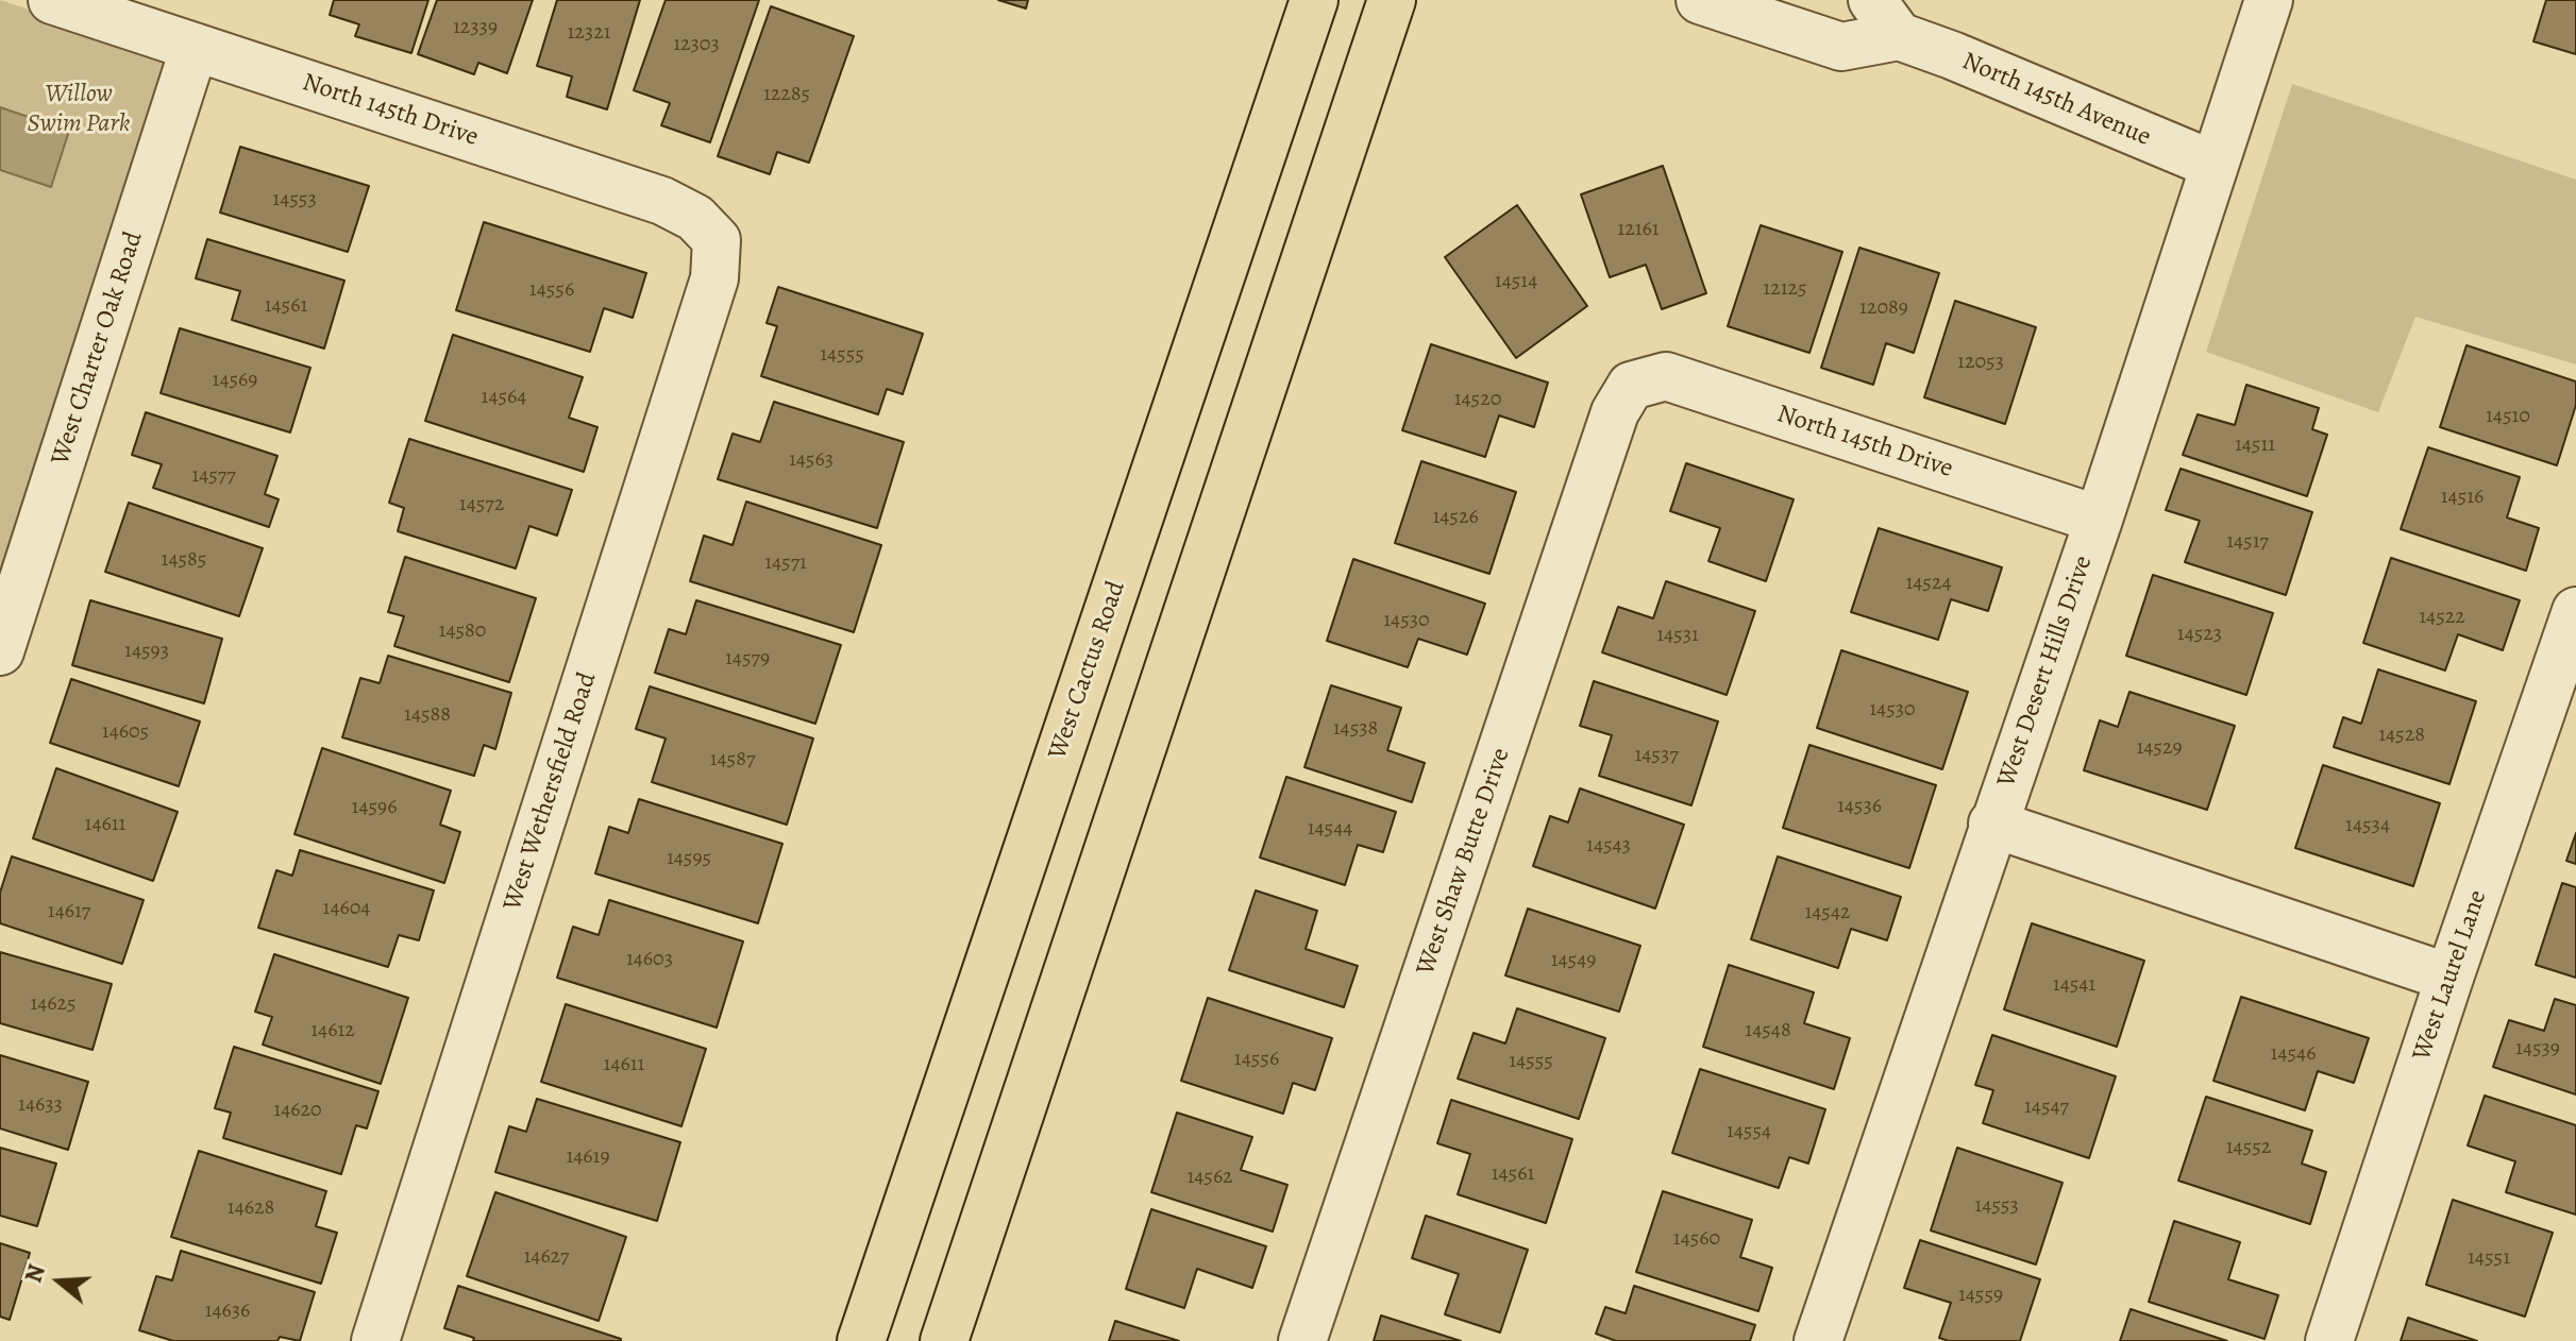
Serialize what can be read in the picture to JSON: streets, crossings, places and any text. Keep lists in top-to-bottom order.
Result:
{
  "streets": {
    "main road": ["West Cactus Road"],
    "street": [
      "North 145th Avenue",
      "North 145th Drive",
      "West Charter Oak Road",
      "West Desert Hills Drive",
      "West Wethersfield Road",
      "West Shaw Butte Drive",
      "West Laurel Lane"
    ]
  },
  "crossings": [
    ["North 145th Avenue", "West Desert Hills Drive"],
    ["North 145th Drive", "West Charter Oak Road"],
    ["North 145th Drive", "West Desert Hills Drive"],
    ["North 145th Drive", "West Wethersfield Road"],
    ["North 145th Drive", "West Shaw Butte Drive"]
  ],
  "parks": ["Willow Swim Park"],
  "house_numbers": [
    "12339",
    "12321",
    "12303",
    "12285",
    "14553",
    "12161",
    "14514",
    "12125",
    "14556",
    "14561",
    "12089",
    "14555",
    "12053",
    "14569",
    "14564",
    "14520",
    "14510",
    "14511",
    "14563",
    "14577",
    "14516",
    "14572",
    "14526",
    "14517",
    "14585",
    "14571",
    "14524",
    "14522",
    "14530",
    "14580",
    "14523",
    "14531",
    "14593",
    "14579",
    "14530",
    "14588",
    "14538",
    "14605",
    "14528",
    "14529",
    "14537",
    "14587",
    "14536",
    "14596",
    "14611",
    "14534",
    "14544",
    "14543",
    "14595",
    "14604",
    "14617",
    "14542",
    "14603",
    "14549",
    "14541",
    "14625",
    "14612",
    "14548",
    "14539",
    "14546",
    "14556",
    "14555",
    "14611",
    "14633",
    "14547",
    "14620",
    "14554",
    "14552",
    "14619",
    "14561",
    "14562",
    "14553",
    "14628",
    "14560",
    "14627",
    "14551",
    "14559",
    "14636"
  ],
  "north": "left"
}
